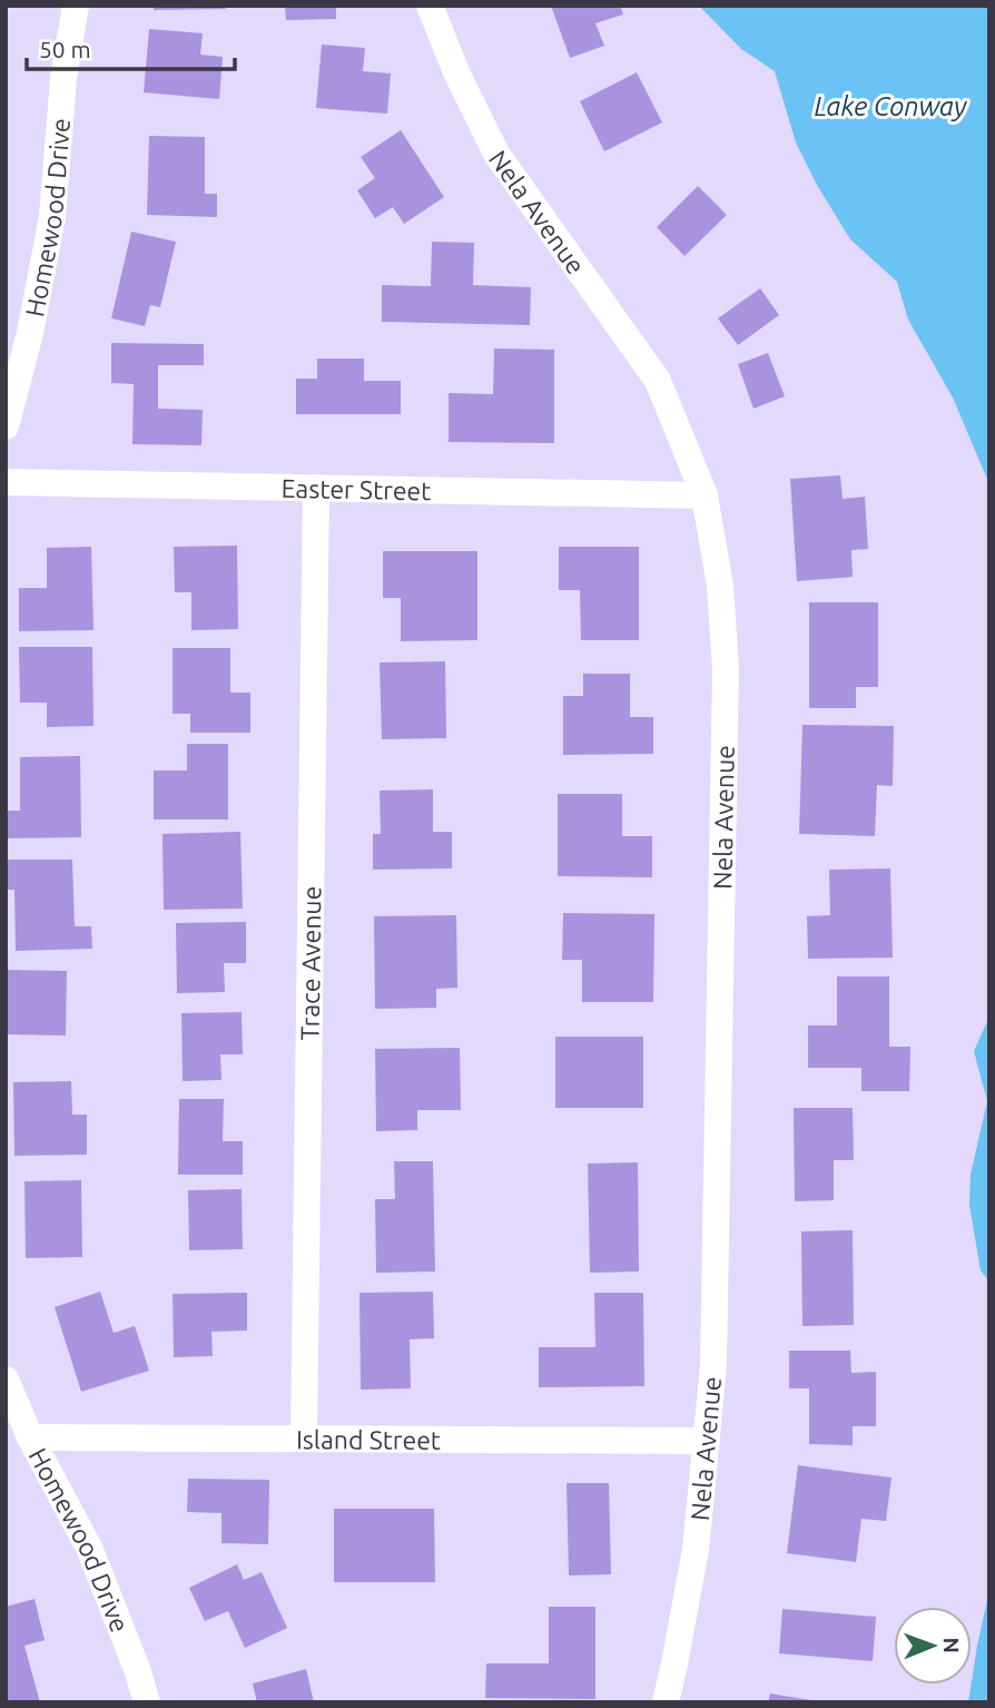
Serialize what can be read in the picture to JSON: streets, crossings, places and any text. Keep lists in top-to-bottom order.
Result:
{
  "streets": {
    "street": [
      "Nela Avenue",
      "Homewood Drive",
      "Easter Street",
      "Trace Avenue",
      "Island Street"
    ]
  },
  "crossings": [
    ["Nela Avenue", "Easter Street"],
    ["Nela Avenue", "Island Street"],
    ["Homewood Drive", "Island Street"],
    ["Easter Street", "Trace Avenue"],
    ["Trace Avenue", "Island Street"]
  ],
  "water": ["Lake Conway"],
  "scale_bar": "50 m",
  "north": "right"
}
